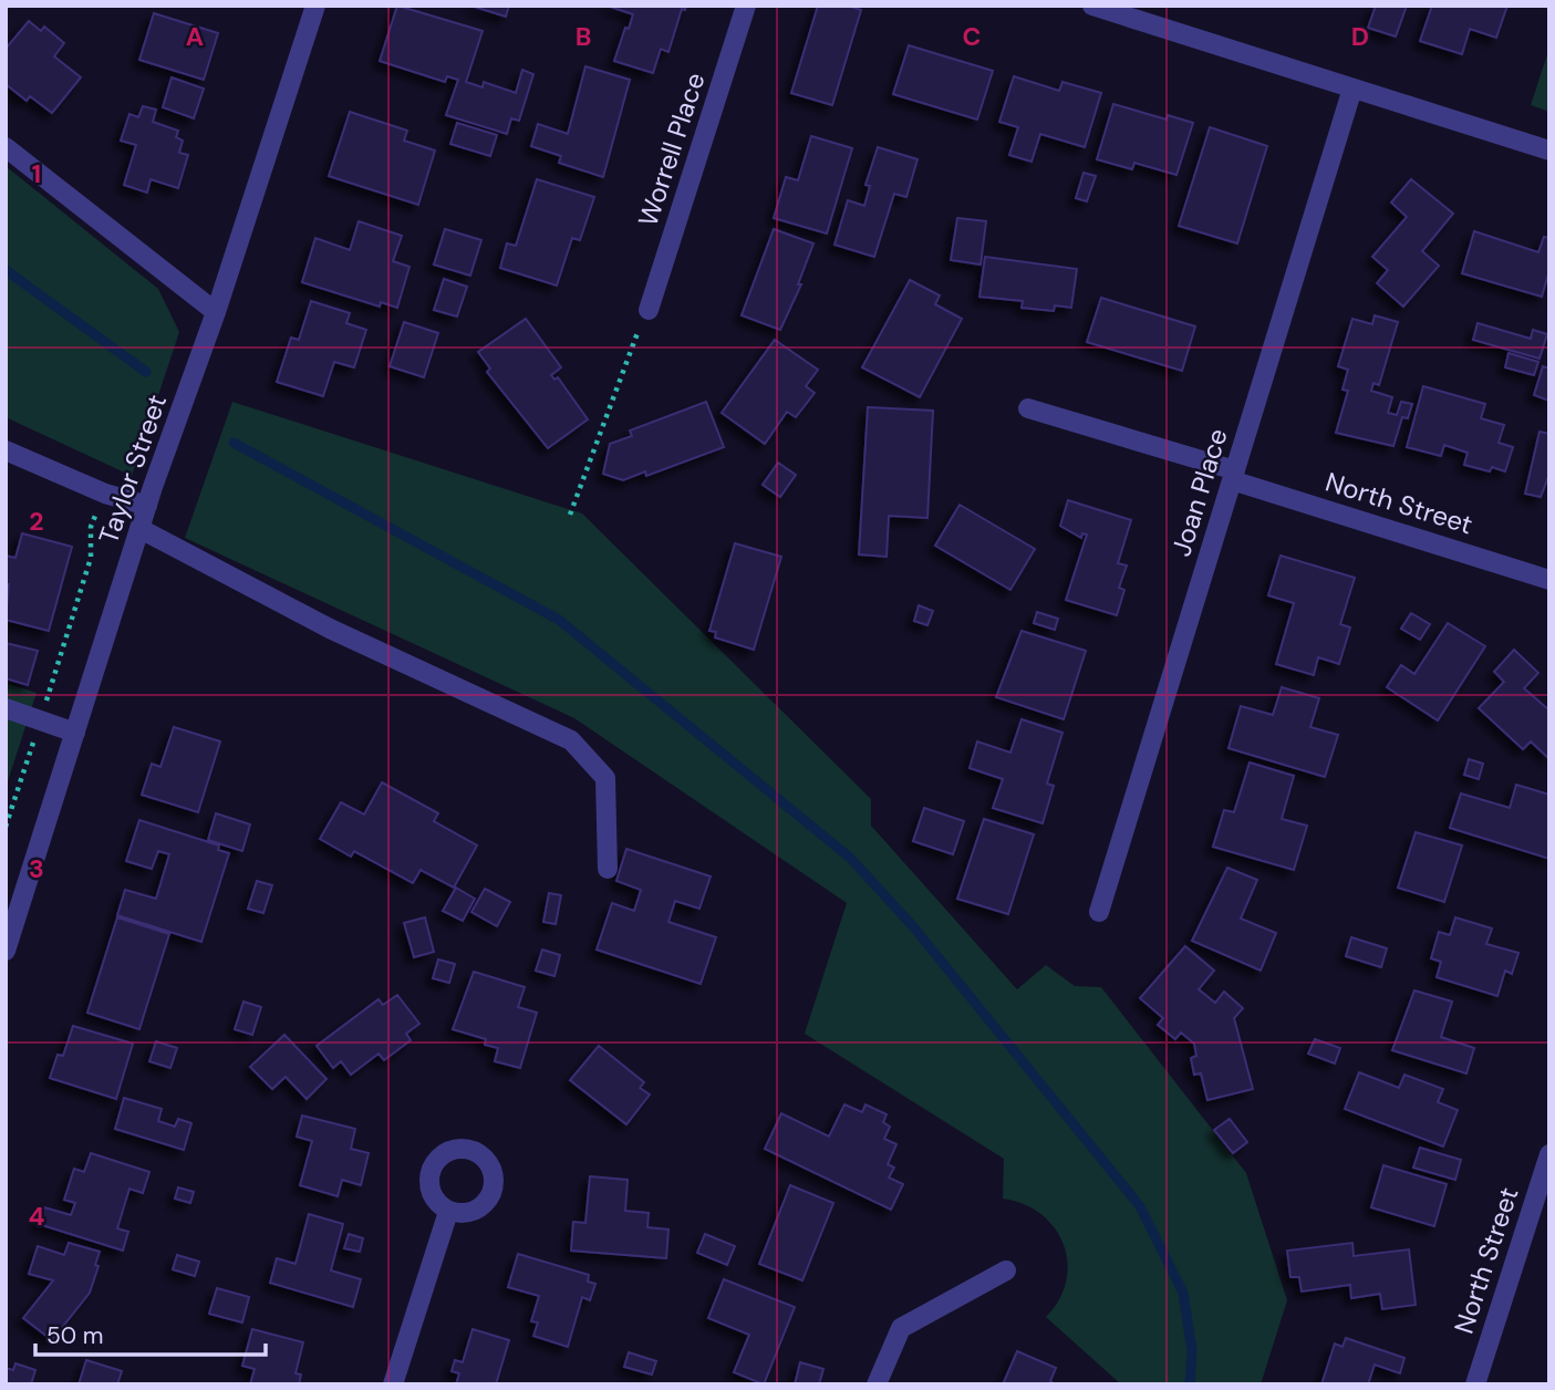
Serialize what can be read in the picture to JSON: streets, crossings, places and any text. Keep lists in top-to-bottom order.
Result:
{
  "streets": {
    "street": [
      "Worrell Place",
      "Taylor Street",
      "Joan Place",
      "North Street"
    ]
  },
  "crossings": [
    ["Joan Place", "North Street"]
  ],
  "scale_bar": "50 m",
  "grid": {
    "columns": [
      "A",
      "B",
      "C",
      "D"
    ],
    "rows": [
      "1",
      "2",
      "3",
      "4"
    ]
  }
}
